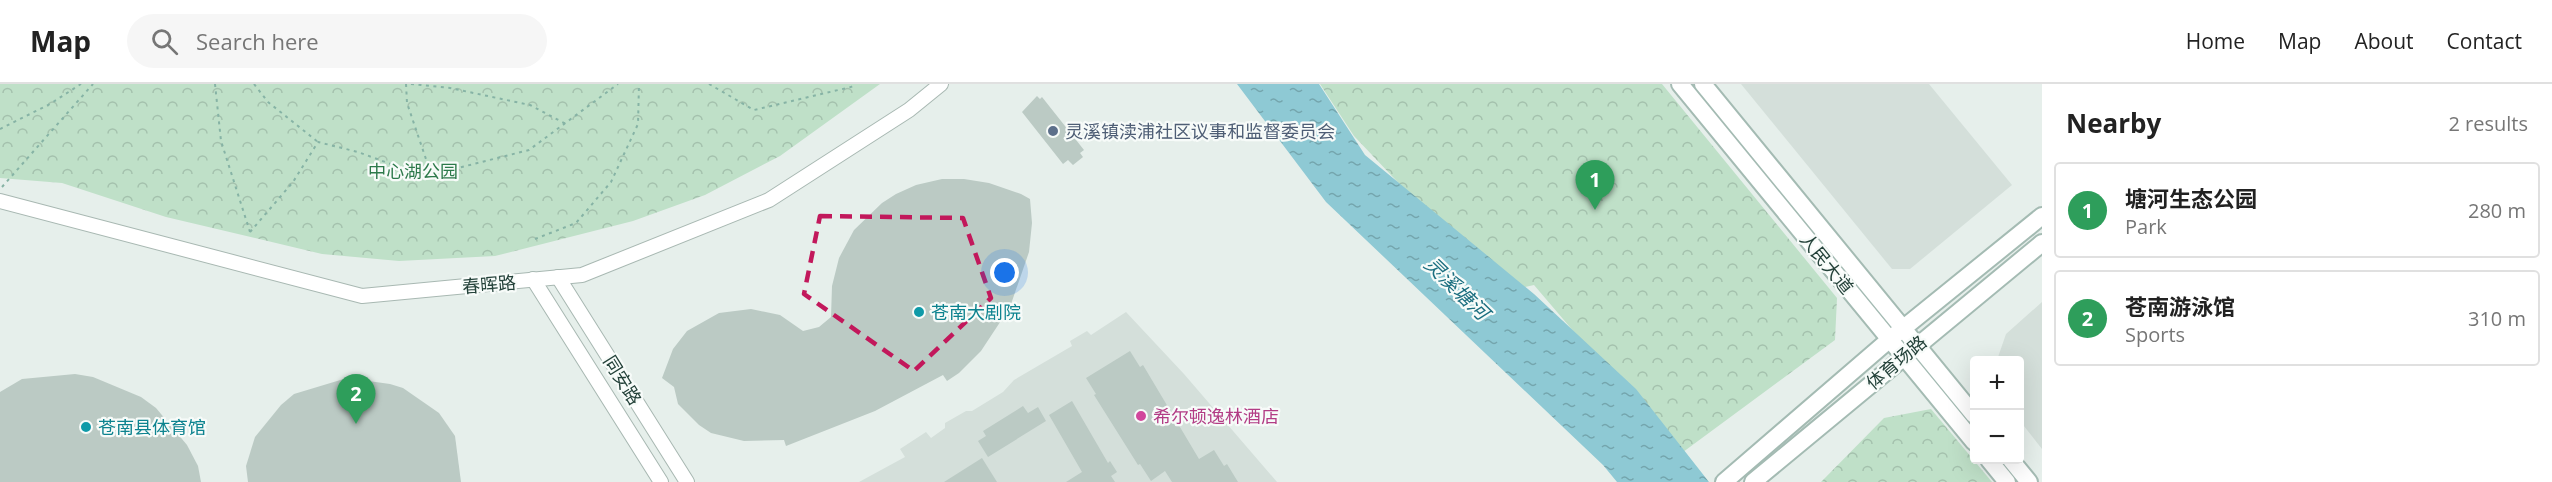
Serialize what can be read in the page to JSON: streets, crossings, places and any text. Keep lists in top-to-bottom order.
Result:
{
  "streets": {
    "main road": ["人民大道", "体育场路"],
    "street": ["春晖路", "同安路"]
  },
  "crossings": [
    ["人民大道", "体育场路"],
    ["春晖路", "同安路"]
  ],
  "water": ["灵溪塘河"],
  "parks": ["中心湖公园"],
  "places": [
    "灵溪镇渎浦社区议事和监督委员会",
    "苍南大剧院",
    "希尔顿逸林酒店",
    "苍南县体育馆"
  ],
  "page": {
    "header": "Map",
    "search": "Search here",
    "nav": [
      "Home",
      "Map",
      "About",
      "Contact"
    ],
    "heading": ["Nearby", "2 results"],
    "pins": ["1", "2"],
    "list": [
      {
        "mark": "1",
        "name": "塘河生态公园",
        "note": "Park",
        "value": "280 m"
      },
      {
        "mark": "2",
        "name": "苍南游泳馆",
        "note": "Sports",
        "value": "310 m"
      }
    ],
    "map_buttons": ["+", "−"]
  }
}
